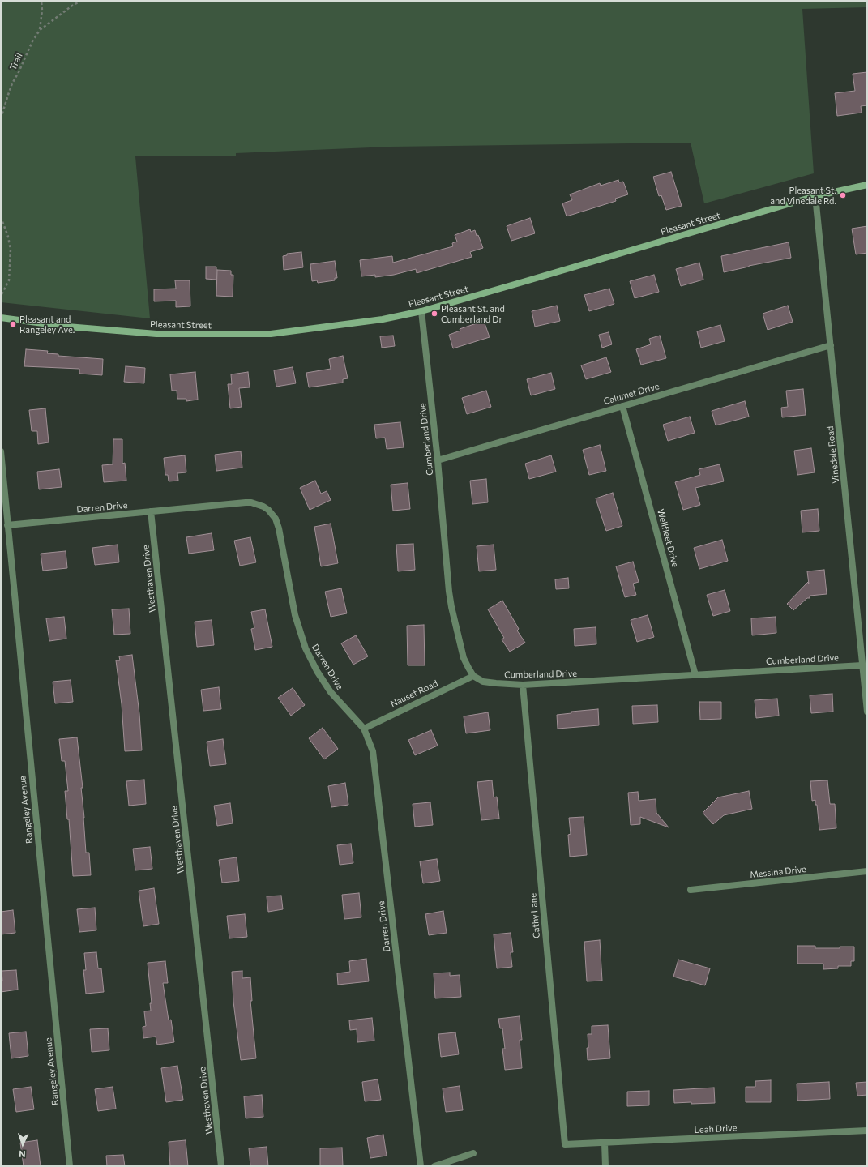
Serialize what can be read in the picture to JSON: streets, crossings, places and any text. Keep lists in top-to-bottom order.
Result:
{
  "streets": {
    "main road": ["Pleasant Street"],
    "street": [
      "Calumet Drive",
      "Cumberland Drive",
      "Vinedale Road",
      "Darren Drive",
      "Wellfleet Drive",
      "Westhaven Drive",
      "Nauset Road",
      "Rangeley Avenue",
      "Messina Drive",
      "Cathy Lane",
      "Leah Drive"
    ],
    "path": ["Trail"]
  },
  "crossings": [
    ["Pleasant Street", "Cumberland Drive"],
    ["Pleasant Street", "Vinedale Road"],
    ["Calumet Drive", "Cumberland Drive"],
    ["Calumet Drive", "Vinedale Road"],
    ["Calumet Drive", "Wellfleet Drive"],
    ["Cumberland Drive", "Vinedale Road"],
    ["Cumberland Drive", "Wellfleet Drive"],
    ["Cumberland Drive", "Nauset Road"],
    ["Cumberland Drive", "Cathy Lane"],
    ["Darren Drive", "Westhaven Drive"],
    ["Darren Drive", "Nauset Road"],
    ["Darren Drive", "Rangeley Avenue"],
    ["Cathy Lane", "Leah Drive"]
  ],
  "places": ["Pleasant St. and Vinedale Rd.", "Pleasant St. and Cumberland Dr", "Pleasant and Rangeley Ave."],
  "north": "bottom"
}
